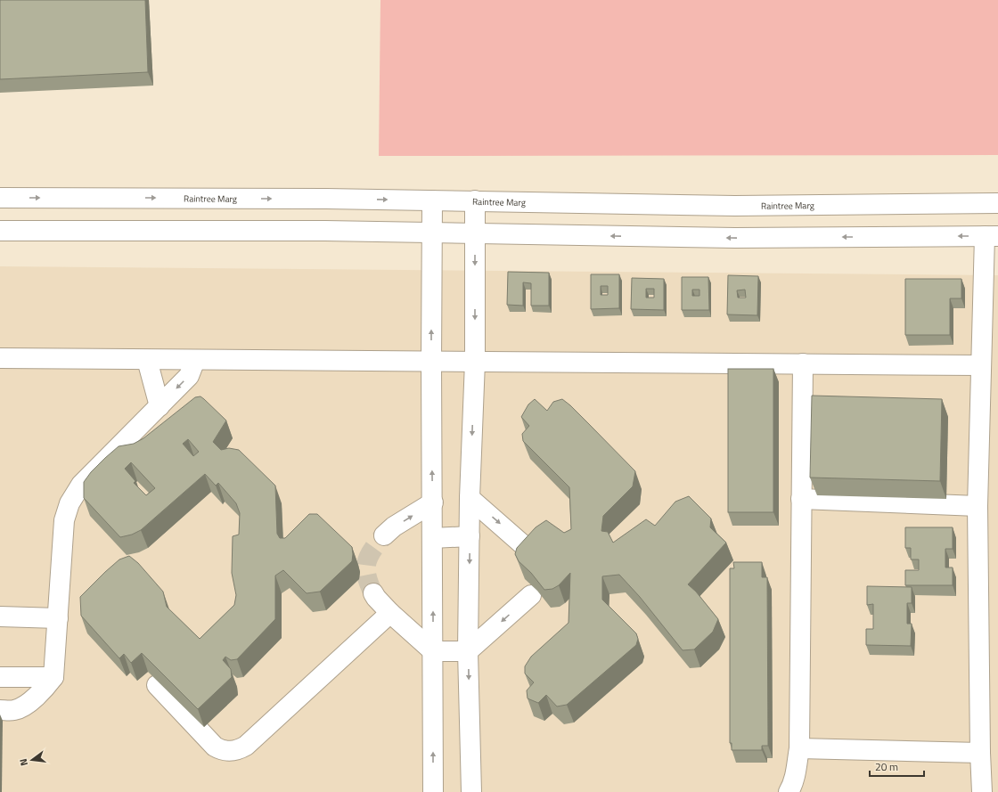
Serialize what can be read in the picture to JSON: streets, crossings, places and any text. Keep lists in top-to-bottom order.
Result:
{
  "streets": {
    "main road": ["Raintree Marg"]
  },
  "scale_bar": "20 m",
  "north": "left"
}
